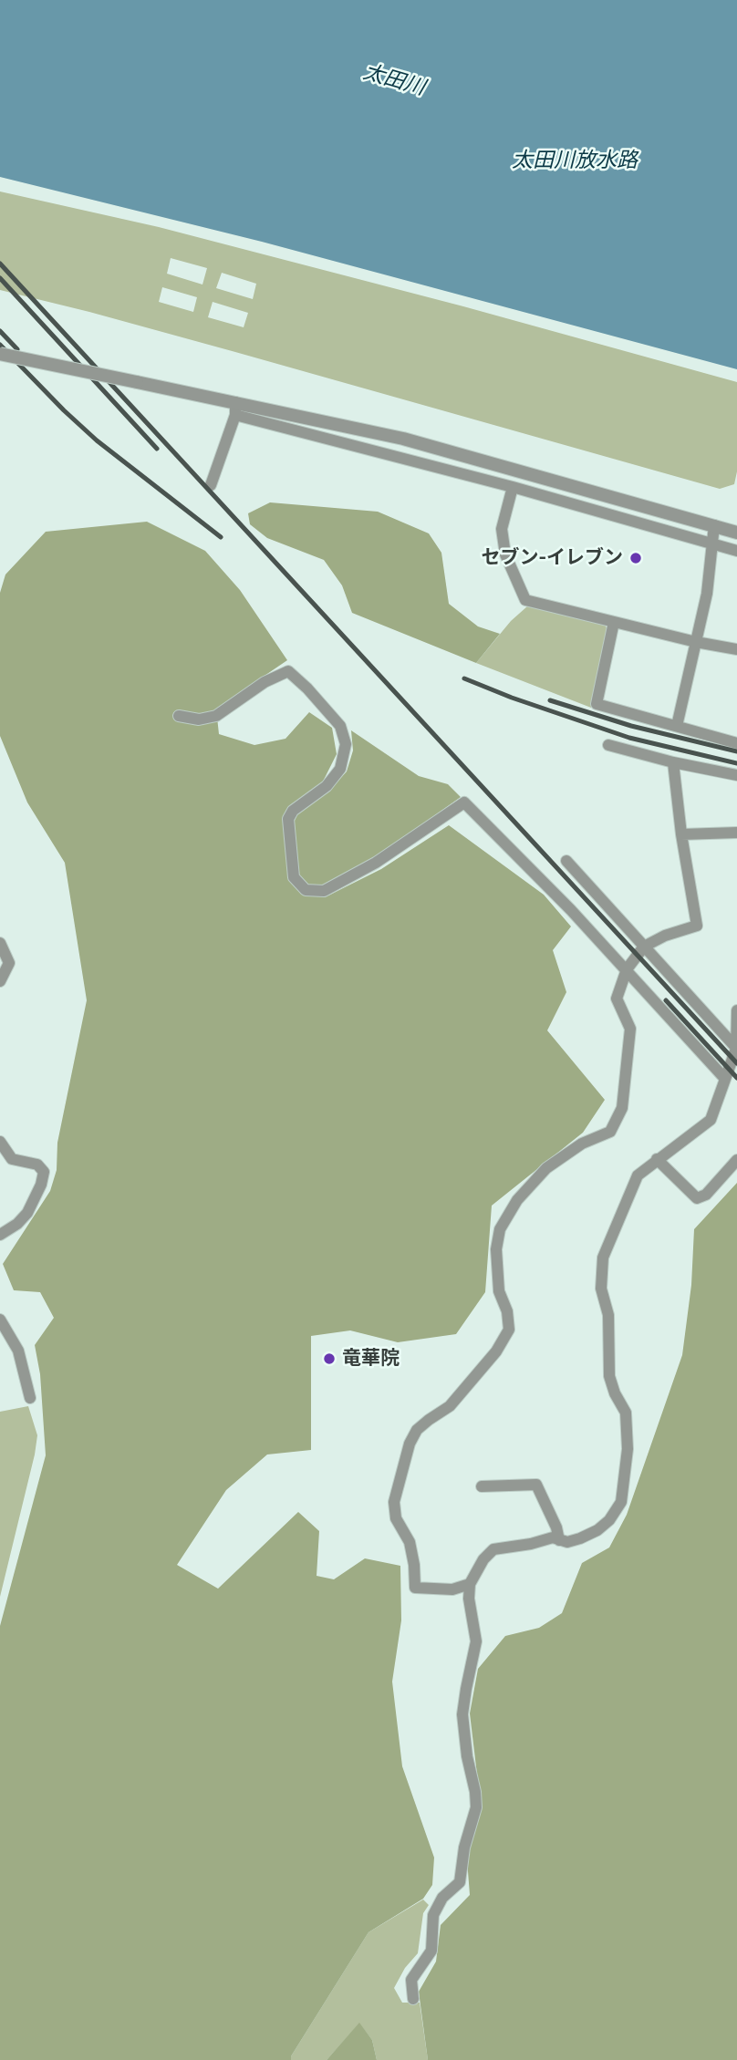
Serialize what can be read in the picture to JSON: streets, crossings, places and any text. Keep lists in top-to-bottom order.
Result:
{
  "water": ["太田川", "太田川放水路"],
  "places": ["セブン-イレブン", "竜華院"]
}
